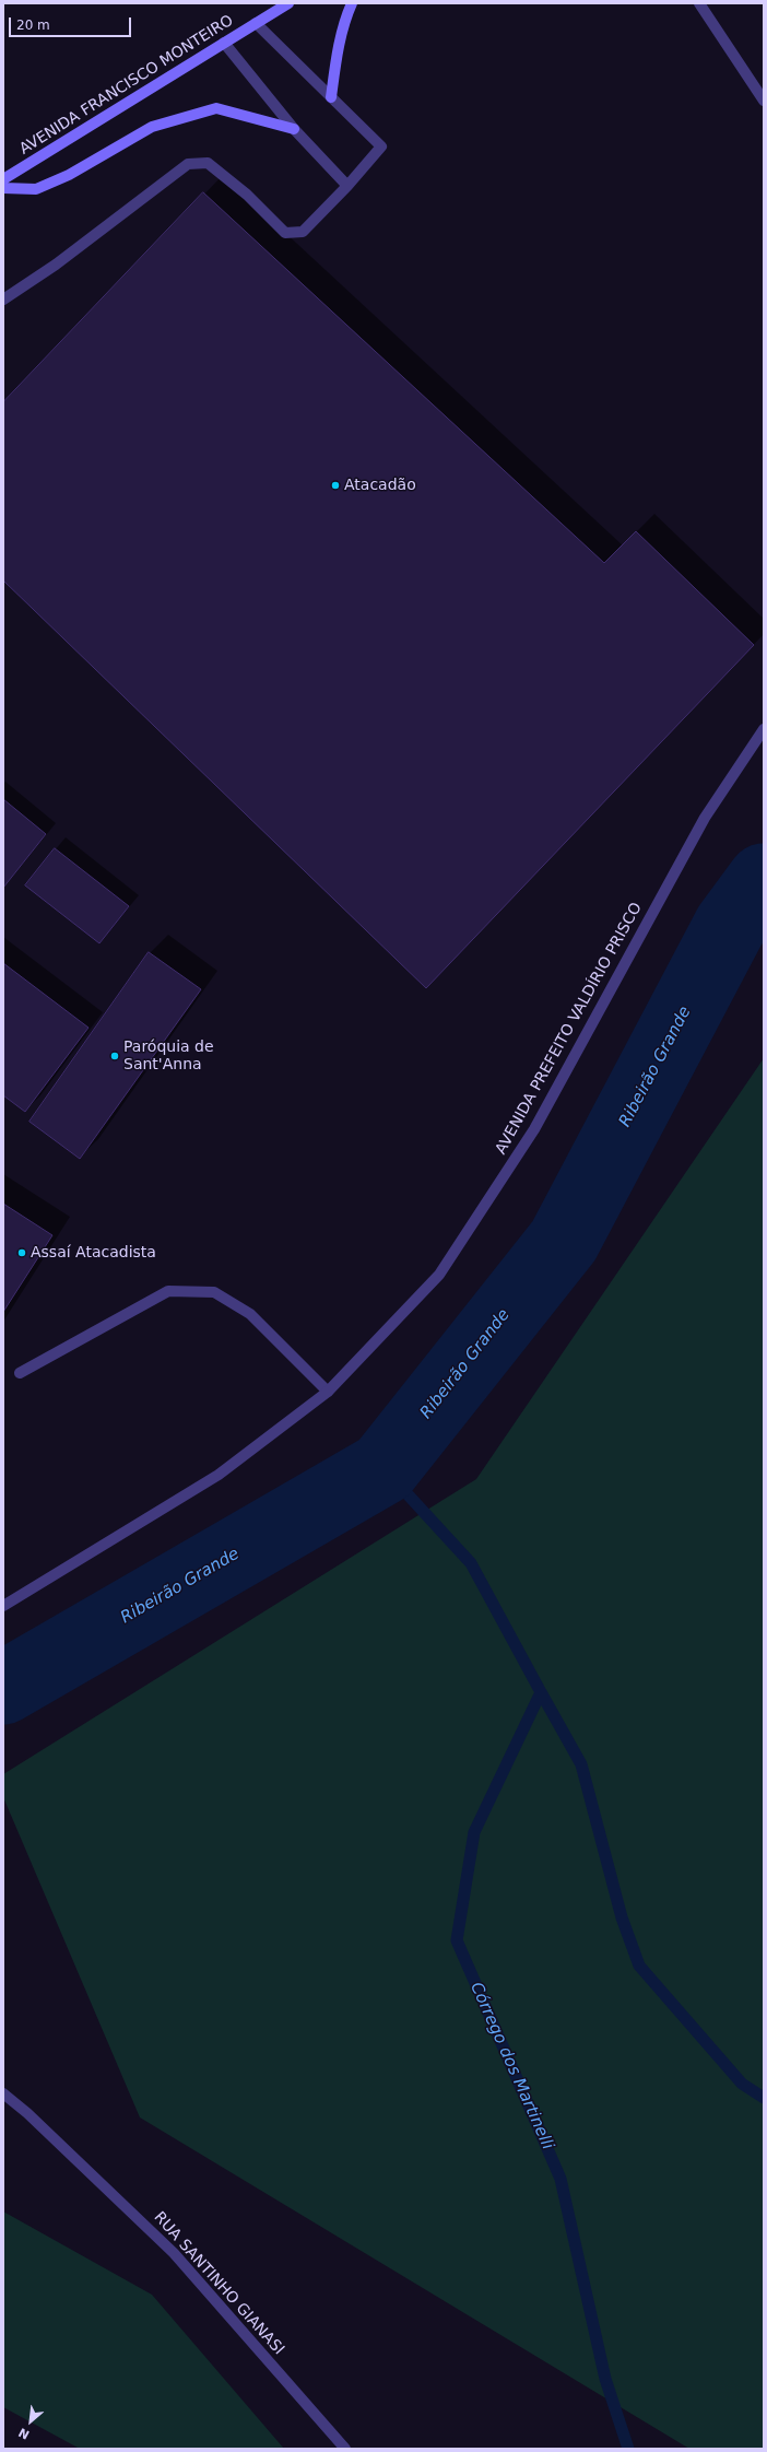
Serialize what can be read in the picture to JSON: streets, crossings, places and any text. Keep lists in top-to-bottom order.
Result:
{
  "streets": {
    "main road": ["AVENIDA FRANCISCO MONTEIRO"],
    "street": ["AVENIDA PREFEITO VALDÍRIO PRISCO", "RUA SANTINHO GIANASI"]
  },
  "water": ["Ribeirão Grande", "Córrego dos Martinelli"],
  "places": ["Atacadão", "Paróquia de Sant'Anna", "Assaí Atacadista"],
  "scale_bar": "20 m",
  "north": "bottom left"
}
